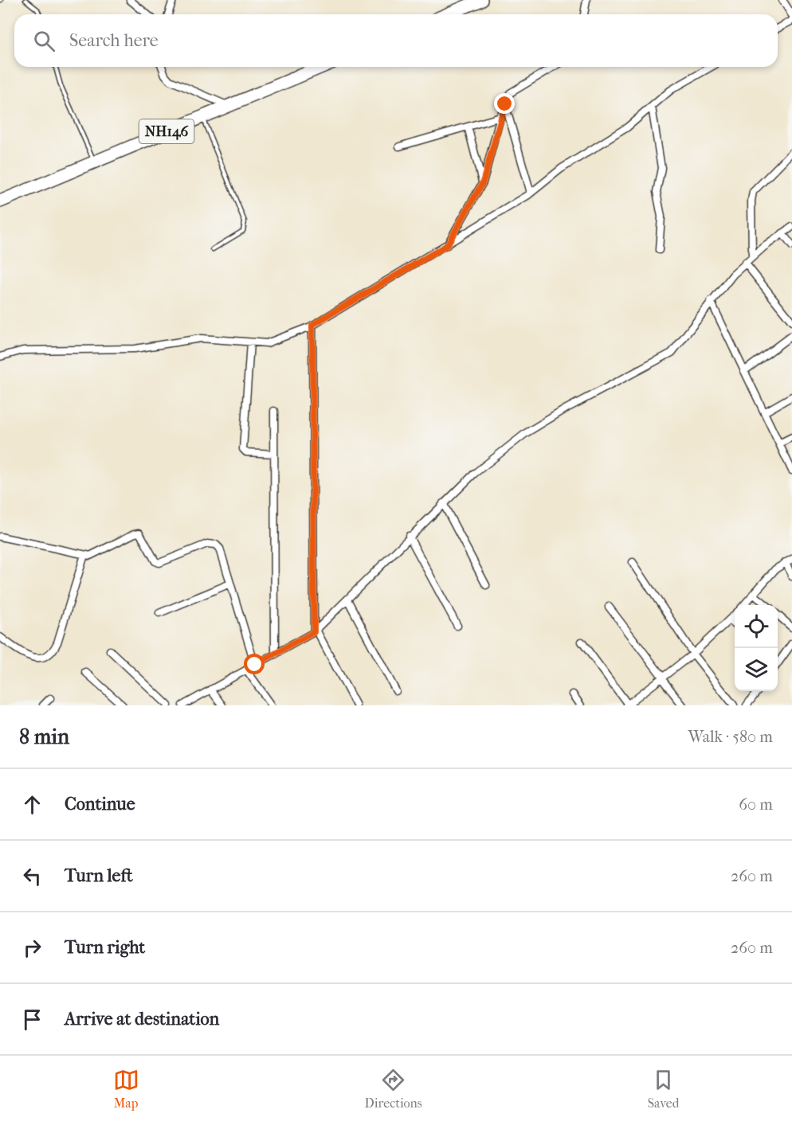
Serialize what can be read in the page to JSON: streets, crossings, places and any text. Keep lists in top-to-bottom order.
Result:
{
  "streets": {
    "highway": ["NH146"]
  },
  "page": {
    "search": "Search here",
    "heading": ["8 min", "Walk · 580 m"],
    "list": [
      ["Continue", "60 m"],
      ["Turn left", "260 m"],
      ["Turn right", "260 m"],
      "Arrive at destination"
    ],
    "nav": ["Map", "Directions", "Saved"]
  }
}
